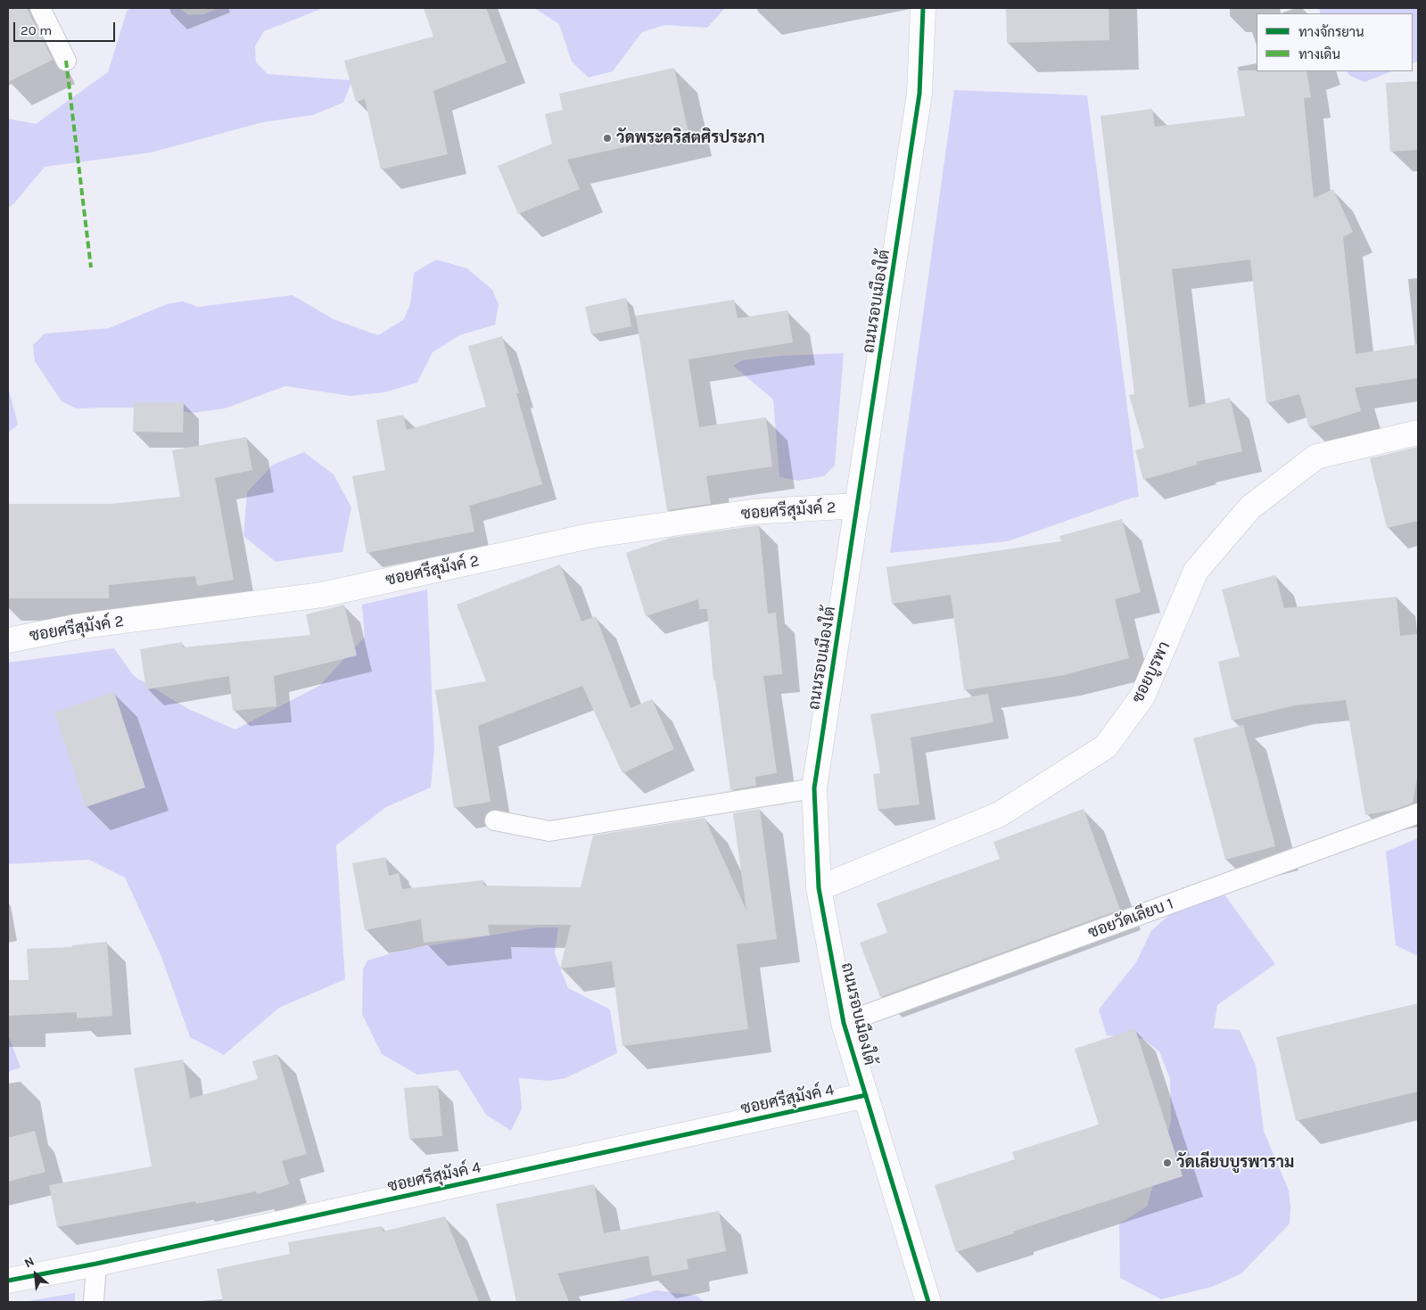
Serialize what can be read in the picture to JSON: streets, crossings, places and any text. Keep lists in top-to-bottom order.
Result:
{
  "streets": {
    "street": [
      "ถนนรอบเมืองใต้",
      "ซอยศรีสุมังค์ 2",
      "ซอยบูรพา",
      "ซอยศรีสุมังค์ 4"
    ],
    "lane": ["ซอยวัดเลียบ 1"]
  },
  "crossings": [
    ["ถนนรอบเมืองใต้", "ซอยศรีสุมังค์ 2"],
    ["ถนนรอบเมืองใต้", "ซอยบูรพา"],
    ["ถนนรอบเมืองใต้", "ซอยวัดเลียบ 1"],
    ["ถนนรอบเมืองใต้", "ซอยศรีสุมังค์ 4"]
  ],
  "places": ["วัดพระคริสตศิรประภา", "วัดเลียบบูรพาราม"],
  "legend": ["ทางจักรยาน", "ทางเดิน"],
  "scale_bar": "20 m",
  "north": "top left"
}
